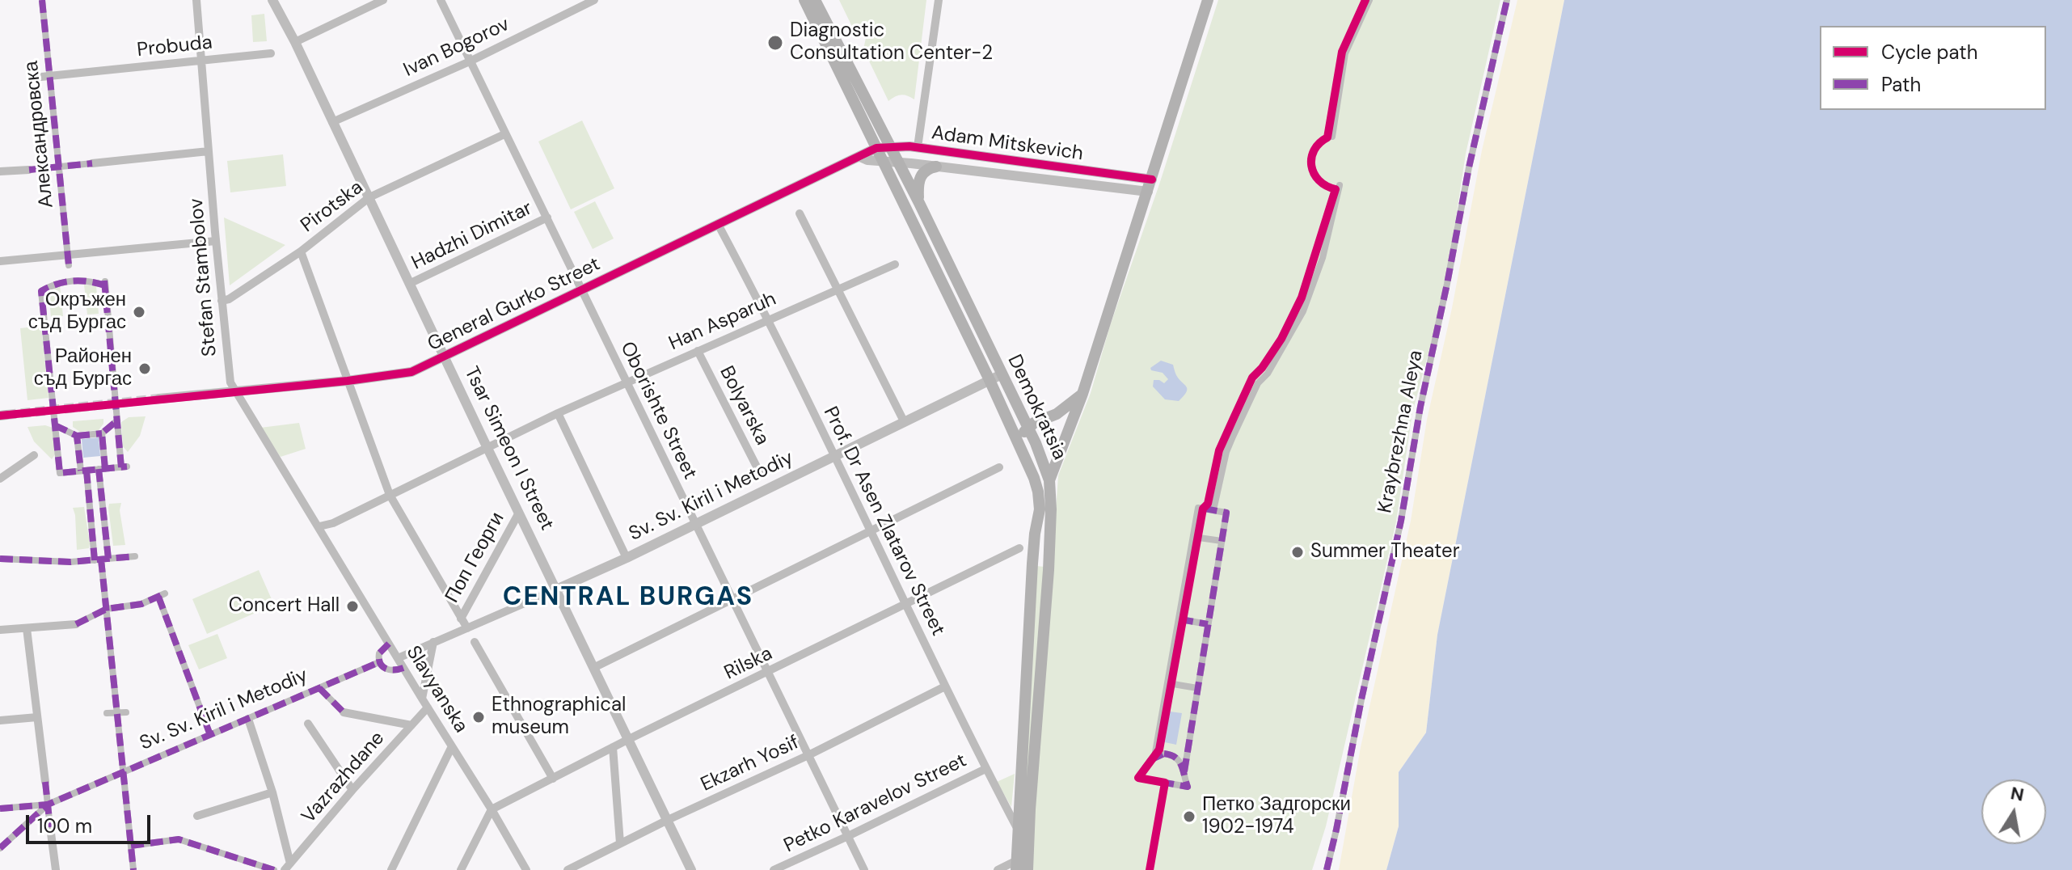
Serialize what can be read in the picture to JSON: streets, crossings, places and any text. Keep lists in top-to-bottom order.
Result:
{
  "streets": {
    "main road": ["Demokratsia"],
    "street": [
      "Probuda",
      "Ivan Bogorov",
      "Александровска",
      "Adam Mitskevich",
      "Pirotska",
      "Hadzhi Dimitar",
      "Stefan Stambolov",
      "General Gurko Street",
      "Han Asparuh",
      "Bolyarska",
      "Oborishte Street",
      "Kraybrezhna Aleya",
      "Tsar Simeon I Street",
      "Sv. Sv. Kiril i Metodiy",
      "Prof. Dr Asen Zlatarov Street",
      "Поп Георги",
      "Rilska",
      "Slavyanska",
      "Ekzarh Yosif",
      "Vazrazhdane",
      "Petko Karavelov Street"
    ]
  },
  "crossings": [
    ["Probuda", "Александровска"],
    ["Probuda", "Stefan Stambolov"],
    ["Ivan Bogorov", "Oborishte Street"],
    ["Ivan Bogorov", "Tsar Simeon I Street"],
    ["Adam Mitskevich", "General Gurko Street"],
    ["Adam Mitskevich", "Demokratsia"],
    ["Pirotska", "Stefan Stambolov"],
    ["Pirotska", "Oborishte Street"],
    ["Pirotska", "Tsar Simeon I Street"],
    ["Hadzhi Dimitar", "Oborishte Street"],
    ["Hadzhi Dimitar", "Tsar Simeon I Street"],
    ["Stefan Stambolov", "General Gurko Street"],
    ["Stefan Stambolov", "Han Asparuh"],
    ["Stefan Stambolov", "Slavyanska"],
    ["General Gurko Street", "Oborishte Street"],
    ["General Gurko Street", "Tsar Simeon I Street"],
    ["General Gurko Street", "Prof. Dr Asen Zlatarov Street"],
    ["Han Asparuh", "Bolyarska"],
    ["Han Asparuh", "Oborishte Street"],
    ["Han Asparuh", "Tsar Simeon I Street"],
    ["Han Asparuh", "Prof. Dr Asen Zlatarov Street"],
    ["Han Asparuh", "Slavyanska"],
    ["Demokratsia", "Sv. Sv. Kiril i Metodiy"],
    ["Demokratsia", "Prof. Dr Asen Zlatarov Street"],
    ["Oborishte Street", "Sv. Sv. Kiril i Metodiy"],
    ["Oborishte Street", "Rilska"],
    ["Oborishte Street", "Ekzarh Yosif"],
    ["Oborishte Street", "Petko Karavelov Street"],
    ["Tsar Simeon I Street", "Sv. Sv. Kiril i Metodiy"],
    ["Tsar Simeon I Street", "Поп Георги"],
    ["Tsar Simeon I Street", "Rilska"],
    ["Tsar Simeon I Street", "Ekzarh Yosif"],
    ["Sv. Sv. Kiril i Metodiy", "Prof. Dr Asen Zlatarov Street"],
    ["Sv. Sv. Kiril i Metodiy", "Slavyanska"],
    ["Prof. Dr Asen Zlatarov Street", "Rilska"],
    ["Prof. Dr Asen Zlatarov Street", "Ekzarh Yosif"],
    ["Prof. Dr Asen Zlatarov Street", "Petko Karavelov Street"],
    ["Rilska", "Slavyanska"],
    ["Slavyanska", "Vazrazhdane"]
  ],
  "districts": ["CENTRAL BURGAS"],
  "places": [
    "Diagnostic Consultation Center-2",
    "Окръжен съд Бургас",
    "Районен съд Бургас",
    "Summer Theater",
    "Concert Hall",
    "Ethnographical museum",
    "Петко Задгорски 1902-1974"
  ],
  "legend": ["Cycle path", "Path"],
  "scale_bar": "100 m",
  "north": "top"
}
